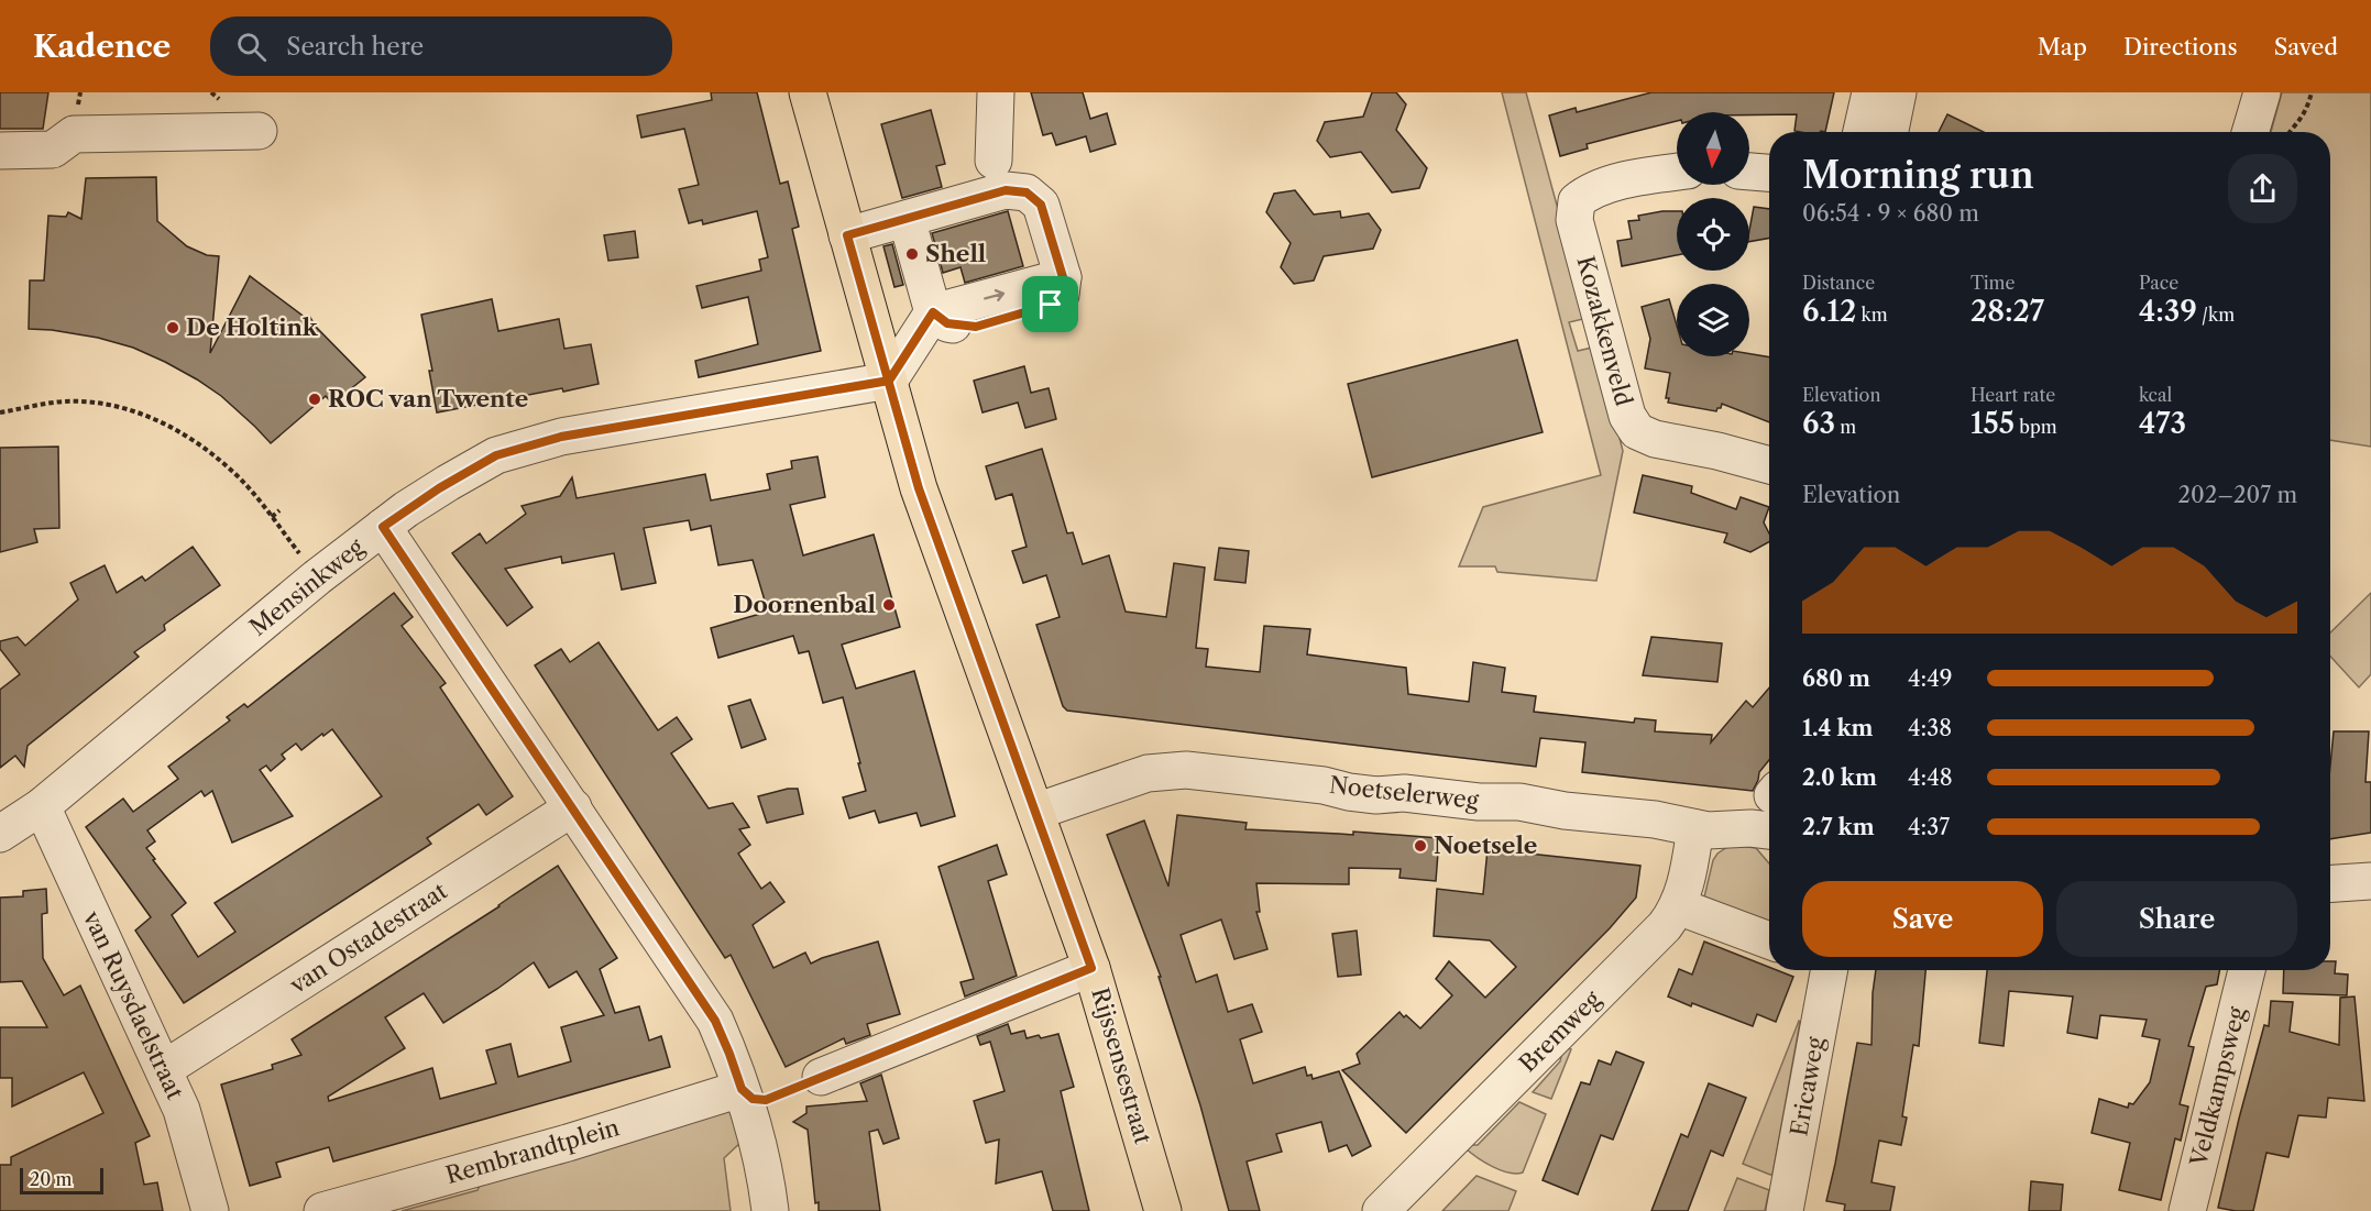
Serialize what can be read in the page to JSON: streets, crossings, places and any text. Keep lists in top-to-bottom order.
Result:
{
  "streets": {
    "main road": ["Rijssensestraat"],
    "street": [
      "Kozakkenveld",
      "Mensinkweg",
      "Noetselerweg",
      "van Ostadestraat",
      "van Ruysdaelstraat",
      "Bremweg",
      "Ericaweg",
      "Veldkampsweg",
      "Rembrandtplein"
    ]
  },
  "crossings": [
    ["Mensinkweg", "van Ruysdaelstraat"],
    ["Mensinkweg", "Rijssensestraat"],
    ["Noetselerweg", "Bremweg"],
    ["Noetselerweg", "Rijssensestraat"],
    ["van Ostadestraat", "van Ruysdaelstraat"]
  ],
  "places": [
    "Shell",
    "De Holtink",
    "ROC van Twente",
    "Doornenbal",
    "Noetsele"
  ],
  "scale_bar": "20 m",
  "north": "bottom",
  "page": {
    "header": "Kadence",
    "search": "Search here",
    "nav": ["Map", "Directions", "Saved"],
    "heading": ["Morning run", "06:54 · 9 × 680 m"],
    "stats": [
      ["Distance", "6.12 km"],
      ["Time", "28:27"],
      ["Pace", "4:39 /km"],
      ["Elevation", "63 m"],
      ["Heart rate", "155 bpm"],
      ["kcal", "473"]
    ],
    "chart": ["Elevation", "202–207 m"],
    "list": [
      {
        "name": "680 m",
        "note": "4:49"
      },
      {
        "name": "1.4 km",
        "note": "4:38"
      },
      {
        "name": "2.0 km",
        "note": "4:48"
      },
      {
        "name": "2.7 km",
        "note": "4:37"
      }
    ],
    "buttons": ["Save", "Share"],
    "scale": "20 m"
  }
}
